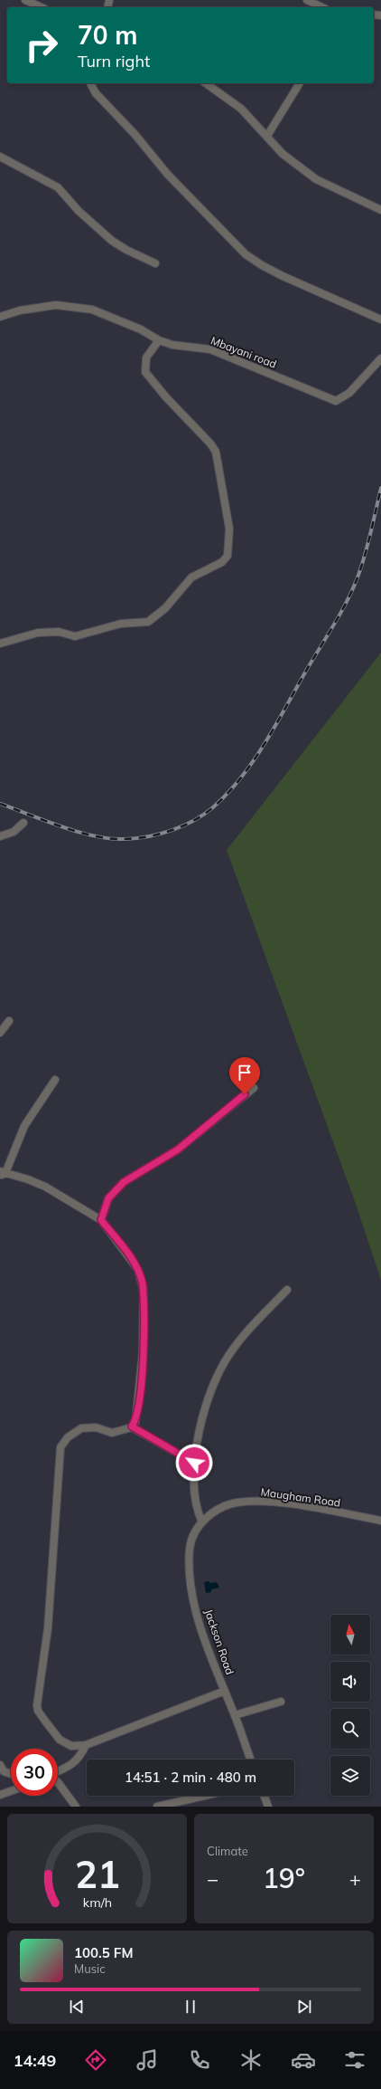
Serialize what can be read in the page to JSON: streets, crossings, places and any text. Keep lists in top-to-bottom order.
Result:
{
  "streets": {
    "street": ["Mbayani road", "Maugham Road", "Jackson Road"]
  },
  "crossings": [
    ["Maugham Road", "Jackson Road"]
  ],
  "north": "top",
  "page": {
    "turn": ["70 m", "Turn right"],
    "limit": "30",
    "trip": "14:51 · 2 min · 480 m",
    "tile": "Climate",
    "heat": ["−", "19°", "+"],
    "song": ["100.5 FM", "Music"],
    "tabs": "14:49",
    "gauge": ["21", "km/h"]
  }
}
